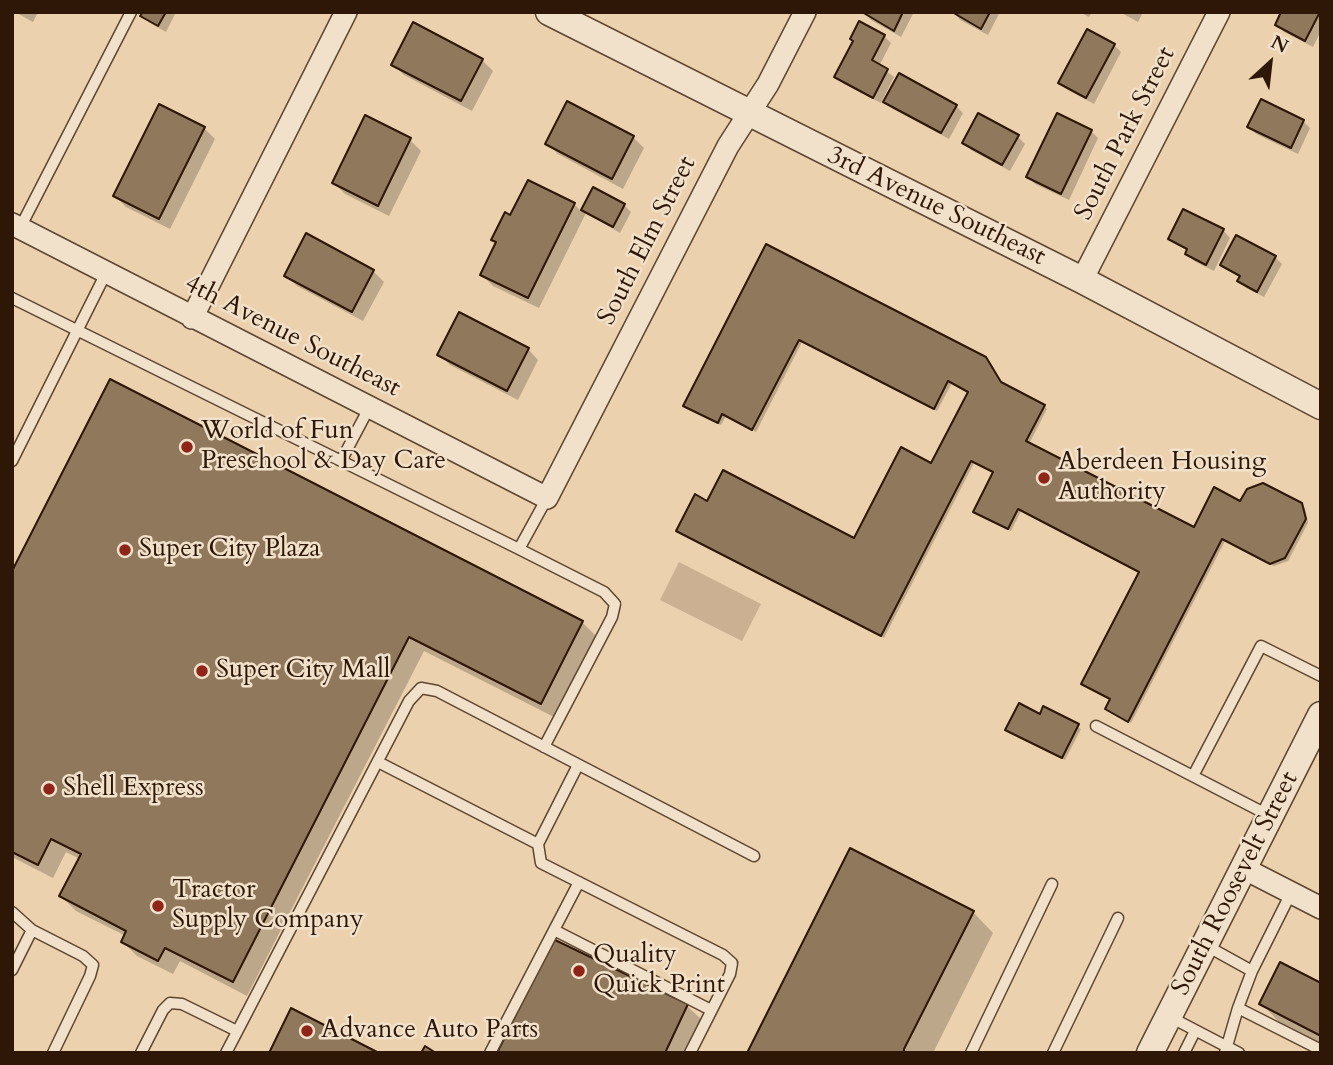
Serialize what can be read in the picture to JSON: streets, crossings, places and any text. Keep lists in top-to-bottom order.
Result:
{
  "streets": {
    "street": [
      "South Park Street",
      "3rd Avenue Southeast",
      "South Elm Street",
      "4th Avenue Southeast",
      "South Roosevelt Street"
    ]
  },
  "crossings": [
    ["South Park Street", "3rd Avenue Southeast"],
    ["3rd Avenue Southeast", "South Elm Street"],
    ["South Elm Street", "4th Avenue Southeast"]
  ],
  "places": [
    "World of Fun Preschool & Day Care",
    "Aberdeen Housing Authority",
    "Super City Plaza",
    "Super City Mall",
    "Shell Express",
    "Tractor Supply Company",
    "Quality Quick Print",
    "Advance Auto Parts"
  ],
  "north": "top right"
}
